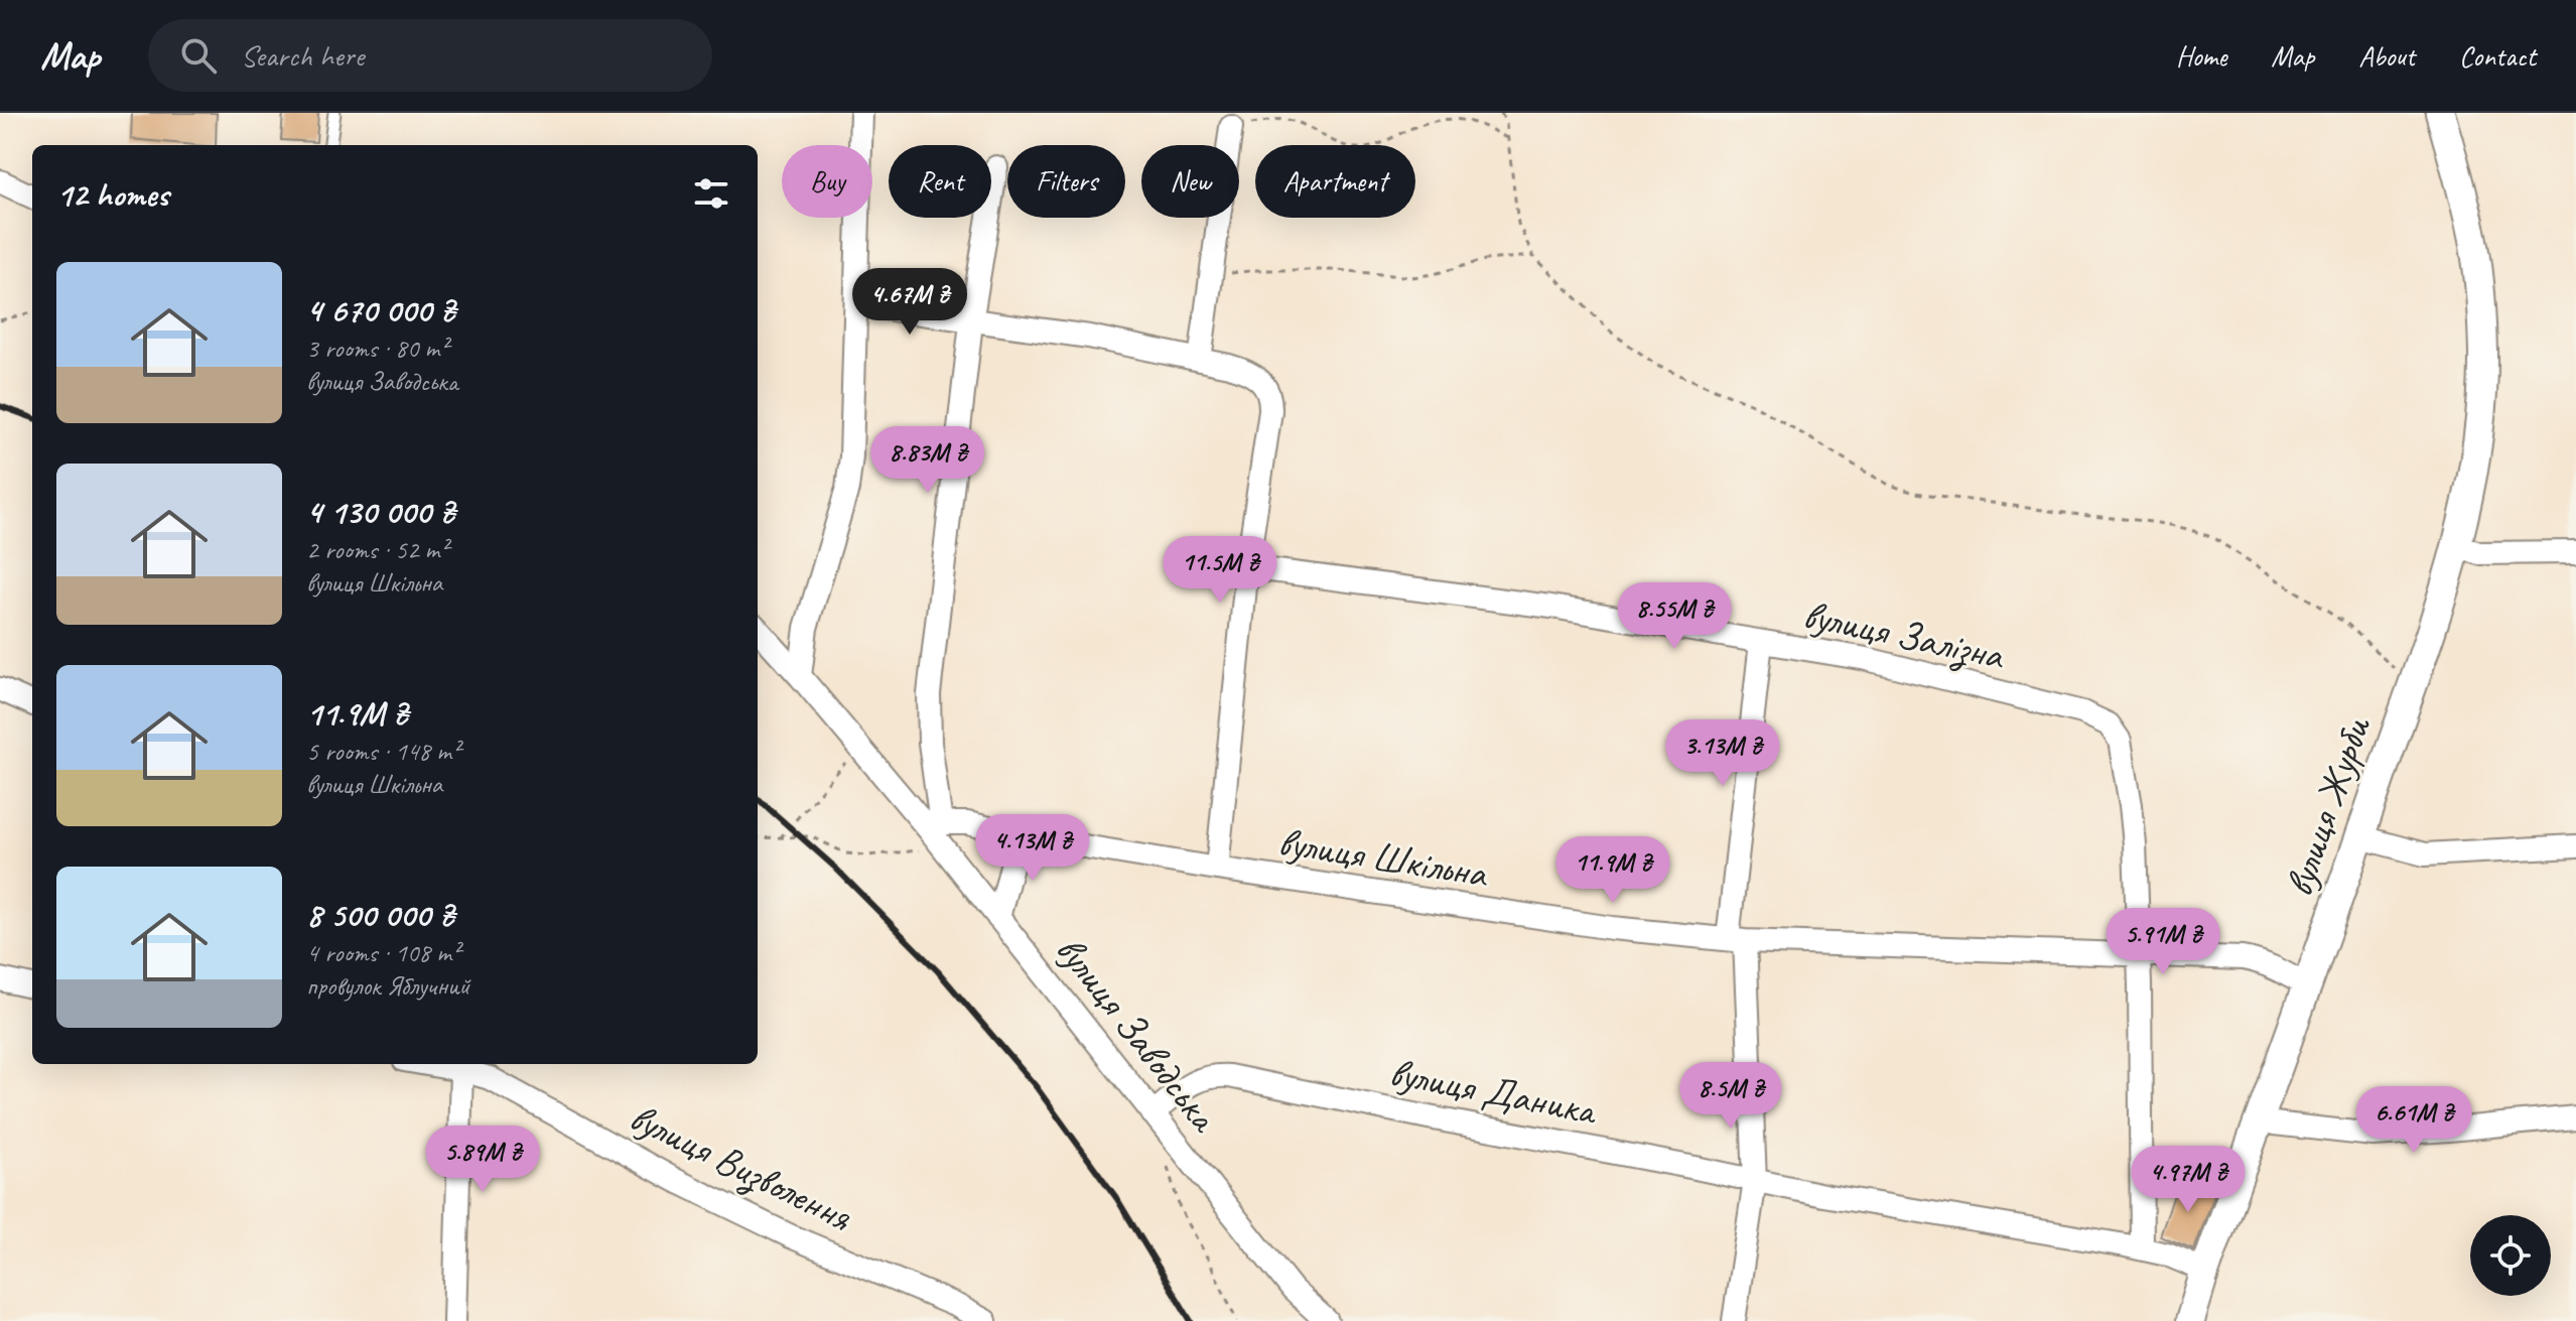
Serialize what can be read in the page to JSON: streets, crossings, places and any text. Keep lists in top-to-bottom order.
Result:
{
  "streets": {
    "street": [
      "вулиця Залізна",
      "вулиця Журби",
      "вулиця Шкільна",
      "вулиця Заводська",
      "вулиця Даника",
      "вулиця Визволення"
    ]
  },
  "crossings": [
    ["вулиця Залізна", "вулиця Шкільна"],
    ["вулиця Журби", "вулиця Шкільна"],
    ["вулиця Журби", "вулиця Даника"],
    ["вулиця Шкільна", "вулиця Заводська"],
    ["вулиця Заводська", "вулиця Даника"]
  ],
  "page": {
    "header": "Map",
    "search": "Search here",
    "nav": [
      "Home",
      "Map",
      "About",
      "Contact"
    ],
    "chip": [
      "Buy",
      "Rent",
      "Filters",
      "New",
      "Apartment"
    ],
    "heading": "12 homes",
    "list": [
      {
        "name": "4 670 000 ₴",
        "note": "3 rooms · 80 m² · вулиця Заводська"
      },
      {
        "name": "4 130 000 ₴",
        "note": "2 rooms · 52 m² · вулиця Шкільна"
      },
      {
        "name": "11.9M ₴",
        "note": "5 rooms · 148 m² · вулиця Шкільна"
      },
      {
        "name": "8 500 000 ₴",
        "note": "4 rooms · 108 m² · провулок Яблучний"
      }
    ],
    "price": [
      "4.67M ₴",
      "8.83M ₴",
      "11.5M ₴",
      "8.55M ₴",
      "3.13M ₴",
      "4.13M ₴",
      "11.9M ₴",
      "5.91M ₴",
      "8.5M ₴",
      "6.61M ₴",
      "5.89M ₴",
      "4.97M ₴"
    ]
  }
}
